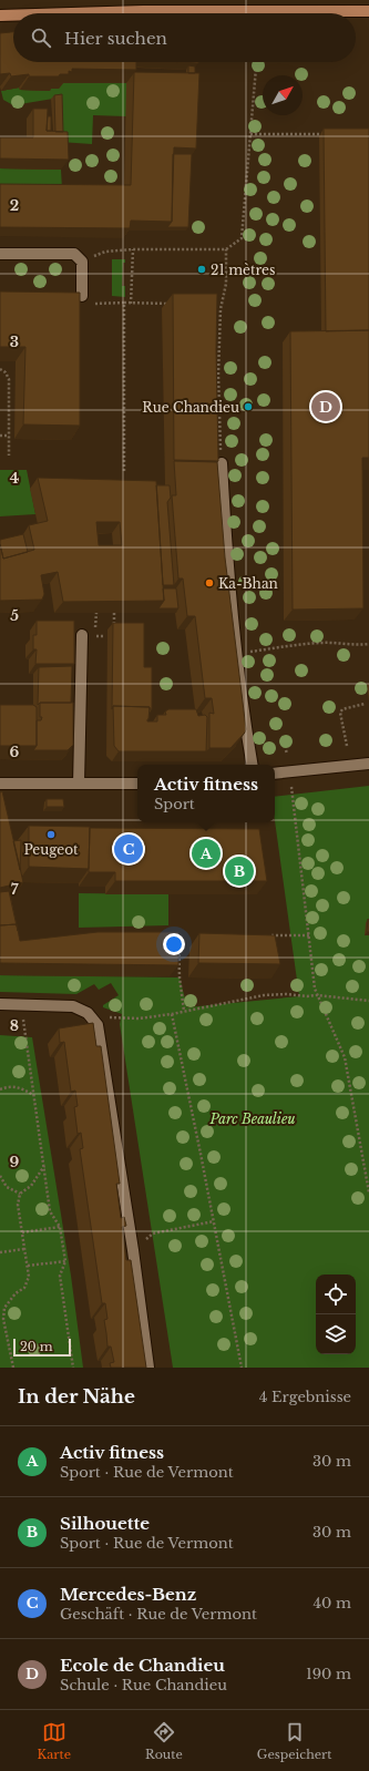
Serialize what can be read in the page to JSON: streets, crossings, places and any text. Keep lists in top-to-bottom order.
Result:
{
  "parks": ["Parc Beaulieu"],
  "places": [
    "21 mètres",
    "Rue Chandieu",
    "Ka-Bhan",
    "Peugeot"
  ],
  "scale_bar": "20 m",
  "north": "top right",
  "page": {
    "search": "Hier suchen",
    "pins": [
      "D",
      "C",
      "A",
      "B"
    ],
    "popup": ["Activ fitness", "Sport"],
    "scale": "20 m",
    "heading": ["In der Nähe", "4 Ergebnisse"],
    "list": [
      {
        "mark": "A",
        "name": "Activ fitness",
        "note": "Sport · Rue de Vermont",
        "value": "30 m"
      },
      {
        "mark": "B",
        "name": "Silhouette",
        "note": "Sport · Rue de Vermont",
        "value": "30 m"
      },
      {
        "mark": "C",
        "name": "Mercedes-Benz",
        "note": "Geschäft · Rue de Vermont",
        "value": "40 m"
      },
      {
        "mark": "D",
        "name": "Ecole de Chandieu",
        "note": "Schule · Rue Chandieu",
        "value": "190 m"
      }
    ],
    "nav": ["Karte", "Route", "Gespeichert"]
  },
  "grid": {
    "rows": [
      "2",
      "3",
      "4",
      "5",
      "6",
      "7",
      "8",
      "9"
    ]
  }
}
